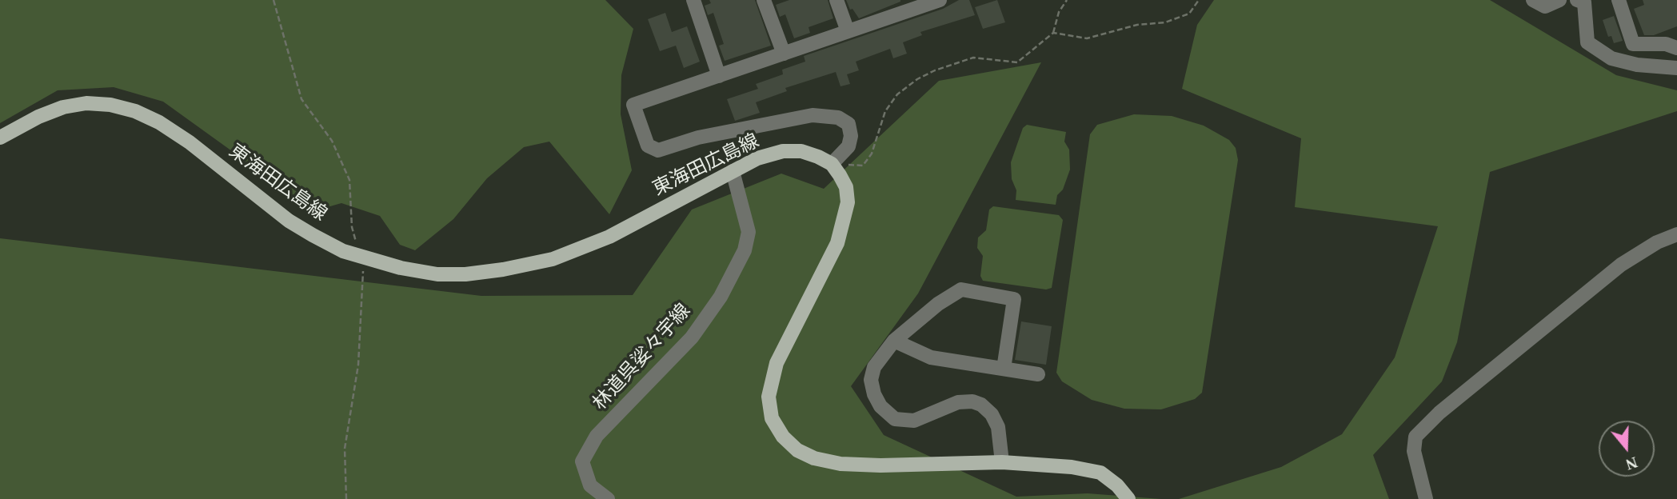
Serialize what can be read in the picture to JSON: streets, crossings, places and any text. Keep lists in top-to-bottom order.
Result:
{
  "streets": {
    "main road": ["東海田広島線"],
    "street": ["林道呉娑々宇線"]
  },
  "crossings": [
    ["東海田広島線", "林道呉娑々宇線"]
  ],
  "north": "bottom"
}
